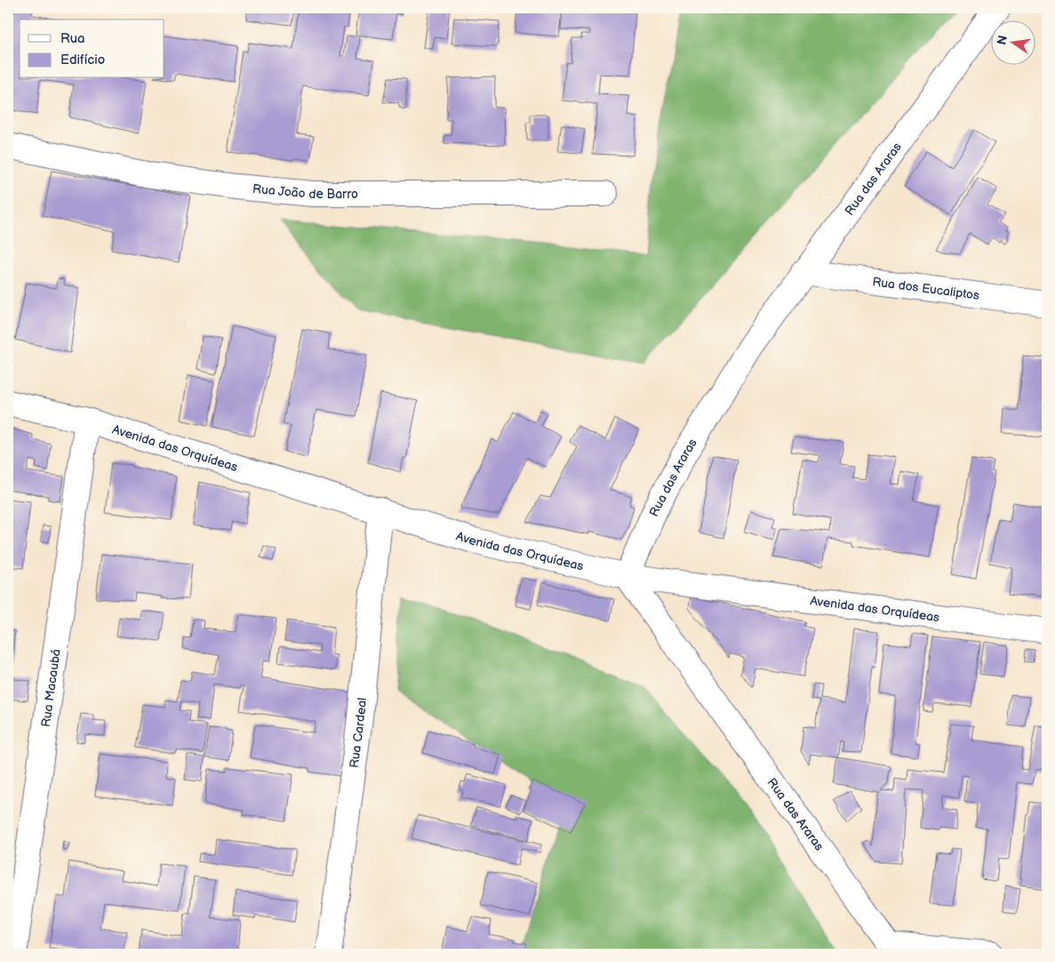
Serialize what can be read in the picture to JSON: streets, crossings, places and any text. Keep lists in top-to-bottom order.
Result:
{
  "streets": {
    "street": [
      "Rua das Araras",
      "Rua João de Barro",
      "Rua dos Eucaliptos",
      "Avenida das Orquídeas",
      "Rua Macaubá",
      "Rua Cardeal"
    ]
  },
  "crossings": [
    ["Rua das Araras", "Rua dos Eucaliptos"],
    ["Rua das Araras", "Avenida das Orquídeas"],
    ["Avenida das Orquídeas", "Rua Macaubá"],
    ["Avenida das Orquídeas", "Rua Cardeal"]
  ],
  "legend": ["Rua", "Edifício"],
  "north": "left"
}
